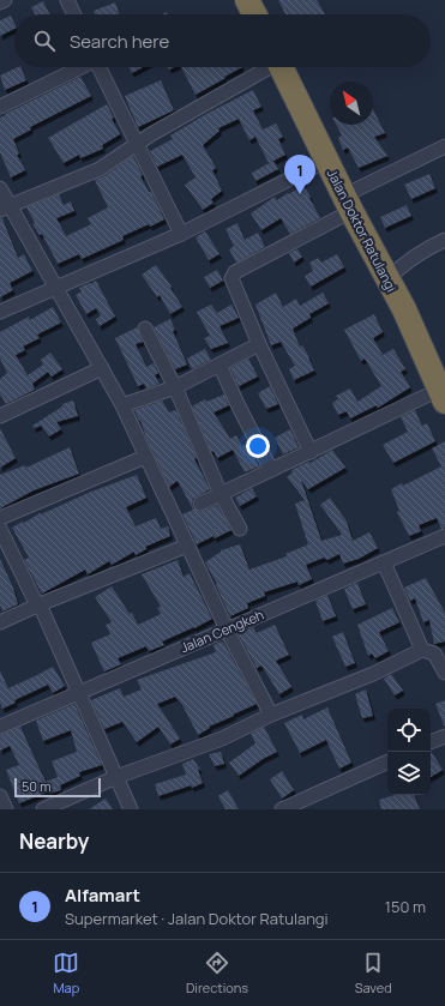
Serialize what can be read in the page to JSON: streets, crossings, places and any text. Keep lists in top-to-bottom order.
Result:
{
  "streets": {
    "highway": ["Jalan Doktor Ratulangi"],
    "street": ["Jalan Cengkeh"]
  },
  "scale_bar": "50 m",
  "north": "top left",
  "page": {
    "search": "Search here",
    "pins": "1",
    "scale": "50 m",
    "heading": "Nearby",
    "list": [
      {
        "mark": "1",
        "name": "Alfamart",
        "note": "Supermarket · Jalan Doktor Ratulangi",
        "value": "150 m"
      }
    ],
    "nav": ["Map", "Directions", "Saved"]
  }
}
